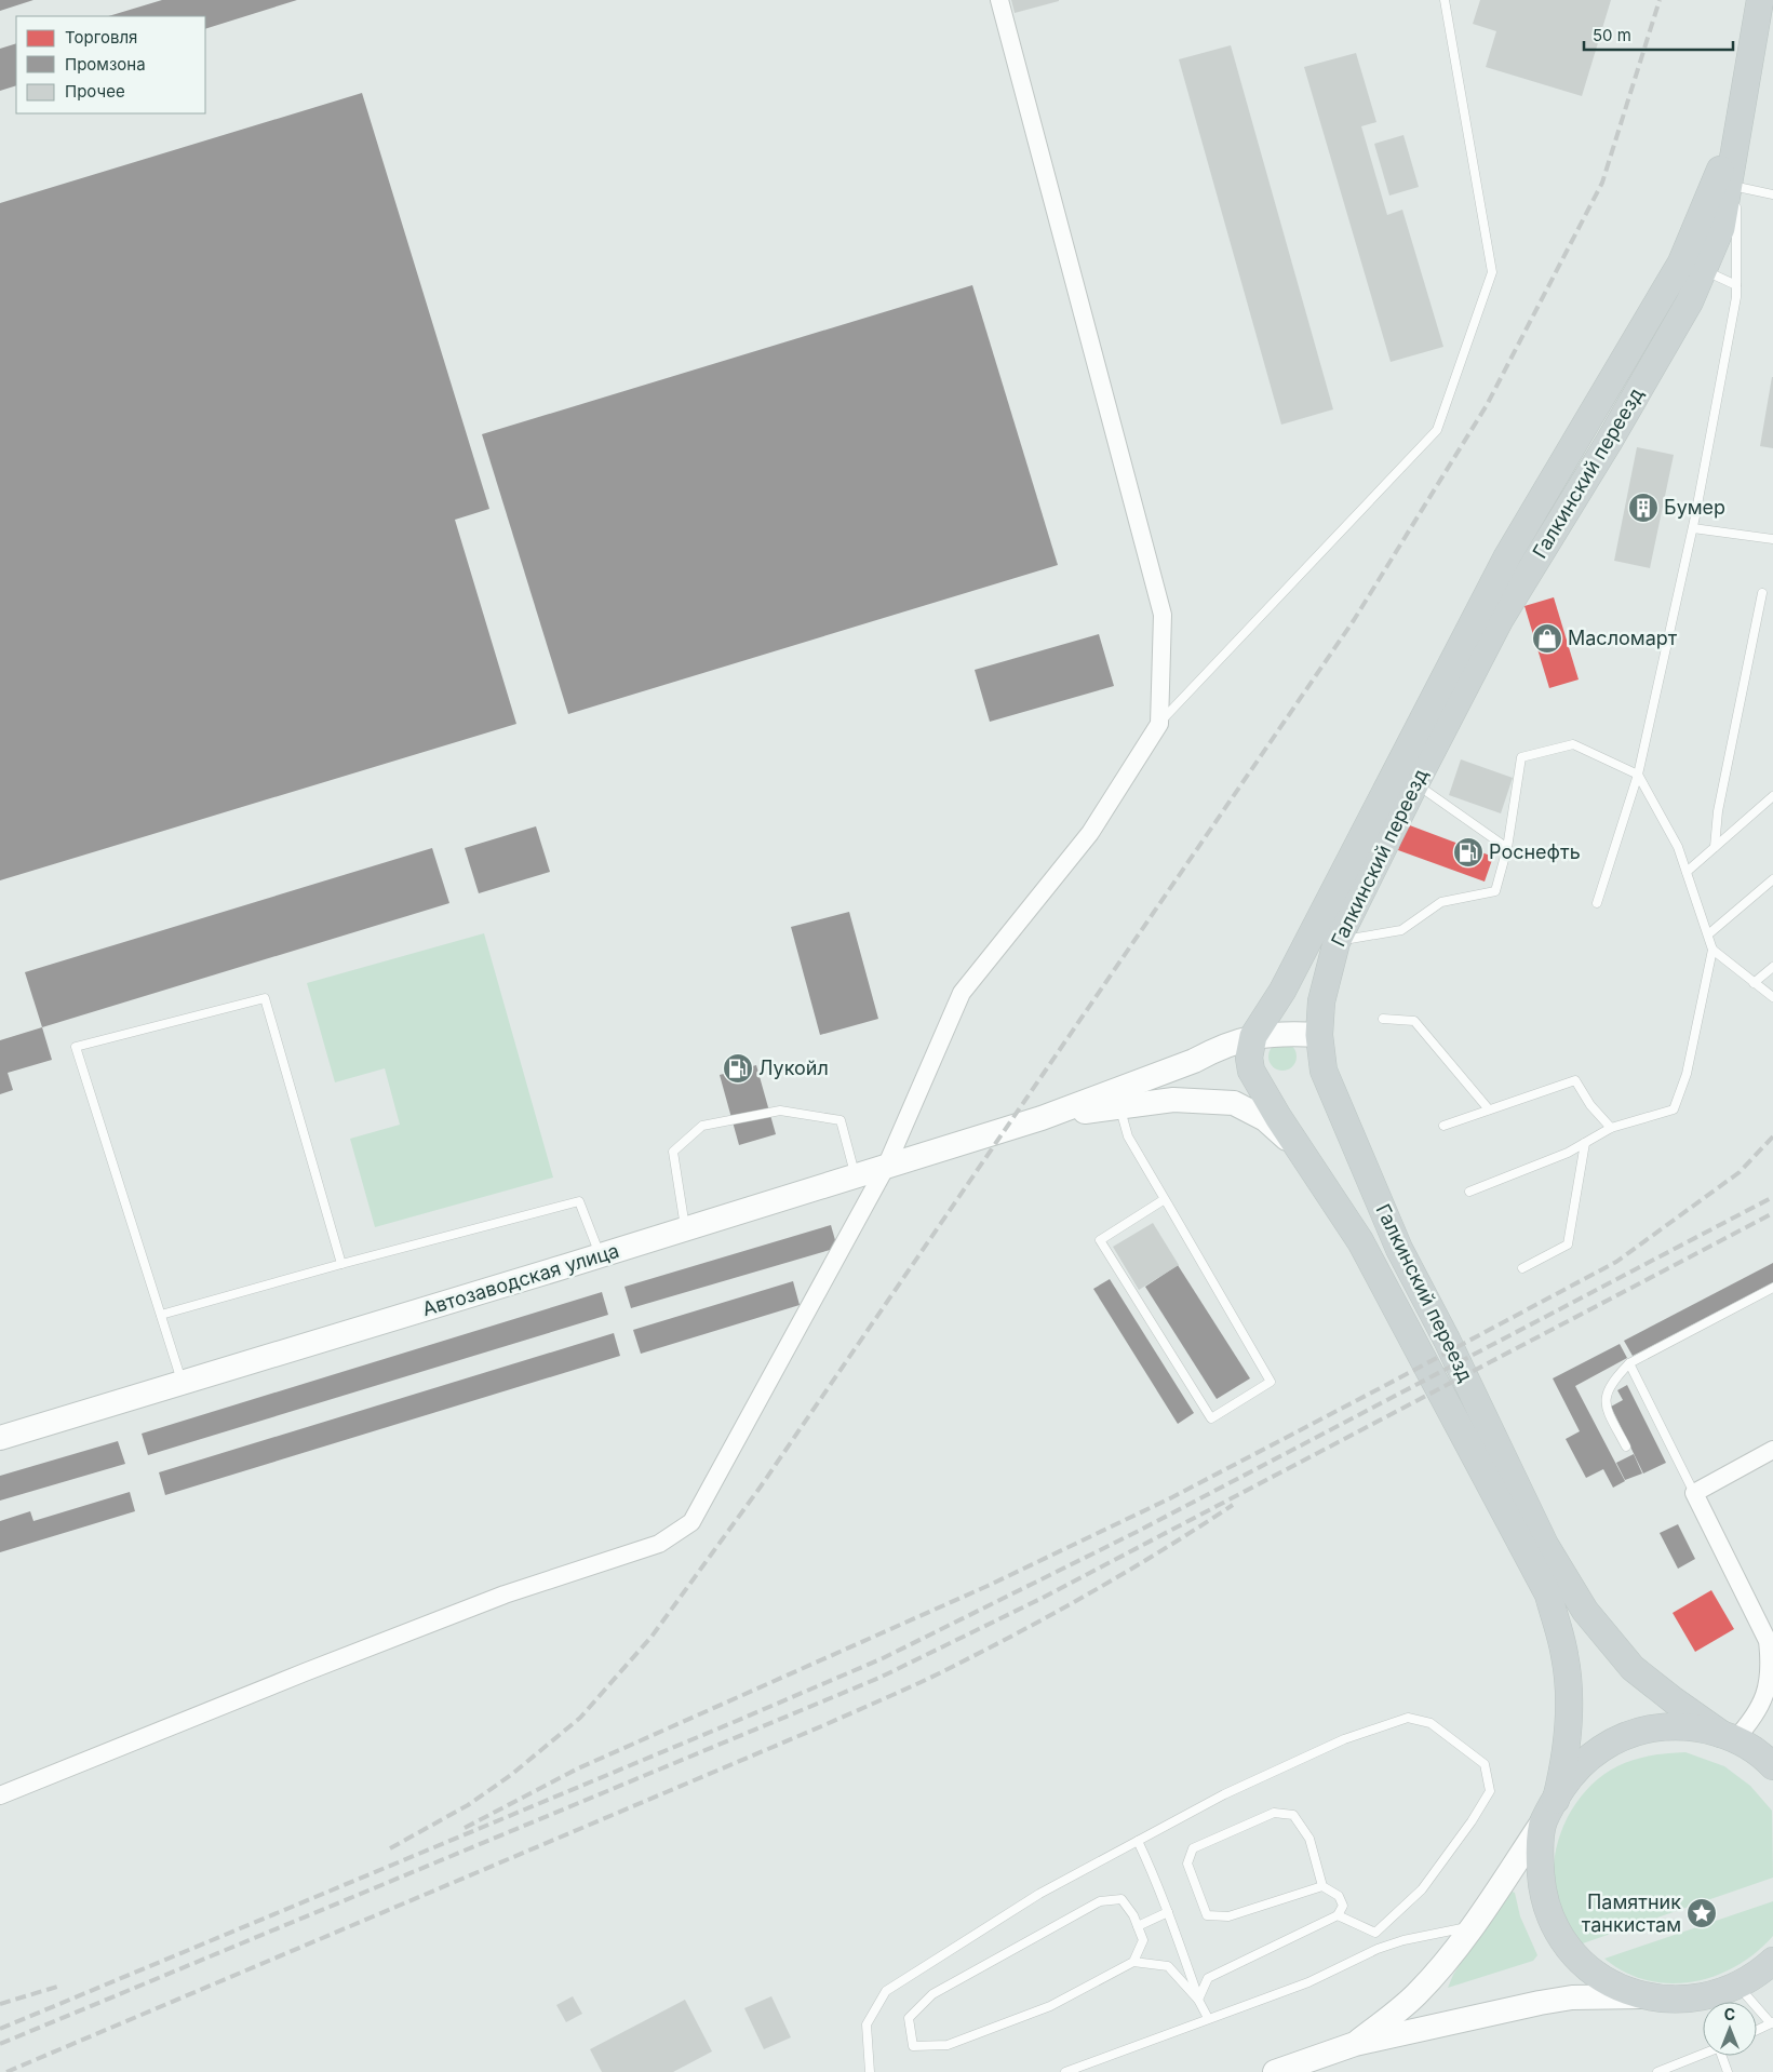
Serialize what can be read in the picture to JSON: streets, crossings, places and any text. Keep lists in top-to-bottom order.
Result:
{
  "streets": {
    "main road": ["Галкинский переезд"],
    "street": ["Автозаводская улица"]
  },
  "places": {
    "building": ["Бумер"],
    "shop": ["Масломарт"],
    "fuel station": ["Роснефть", "Лукойл"],
    "place": ["Памятник танкистам"]
  },
  "legend": ["Торговля", "Промзона", "Прочее"],
  "scale_bar": "50 m",
  "north": "top"
}
